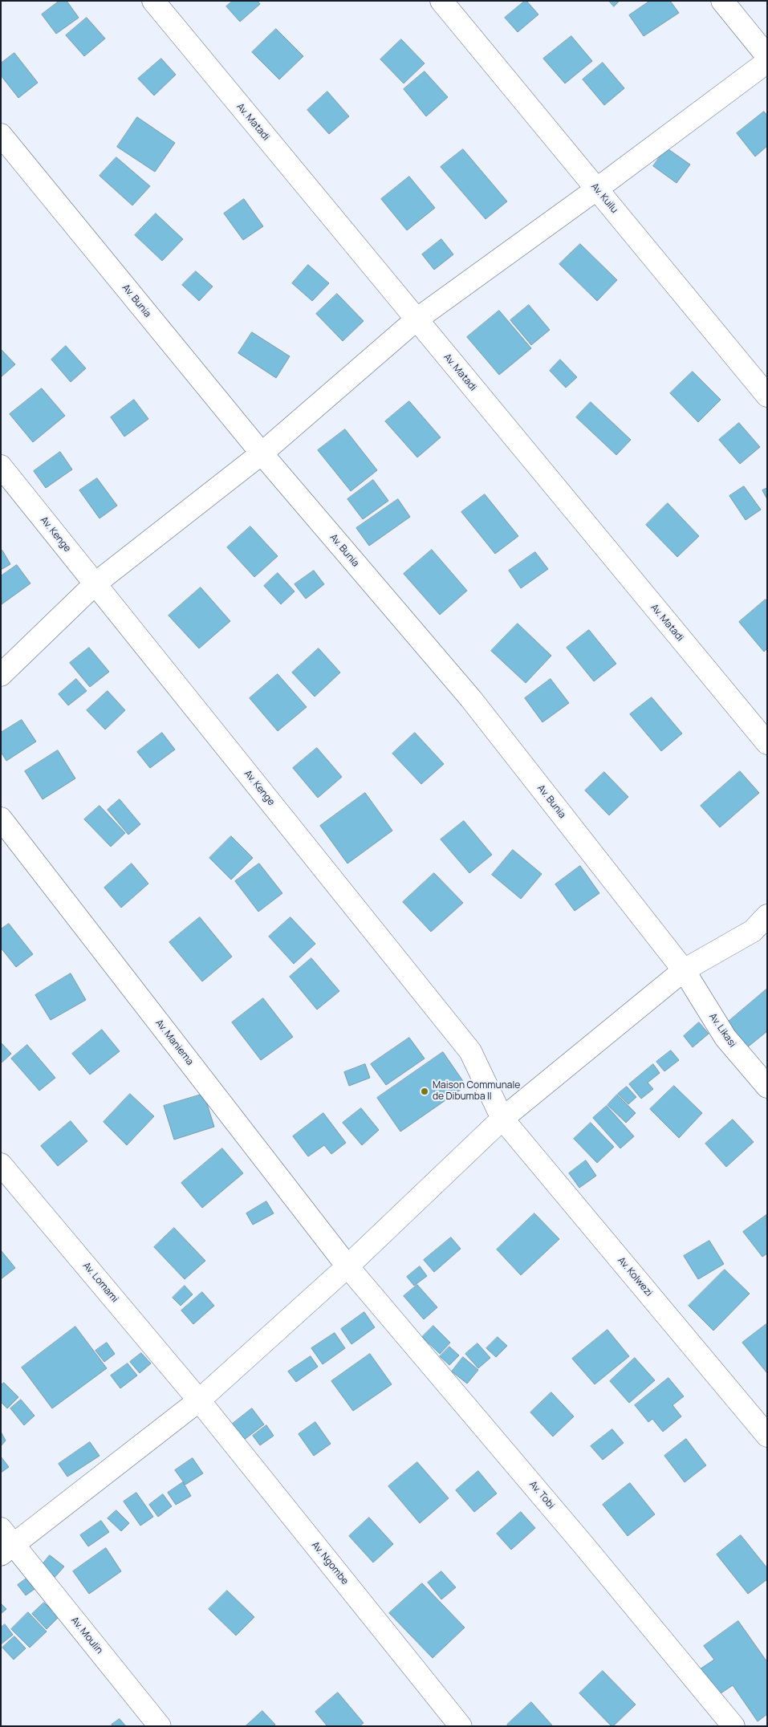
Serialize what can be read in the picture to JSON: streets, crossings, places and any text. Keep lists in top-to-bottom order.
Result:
{
  "streets": {
    "main road": [
      "Av. Matadi",
      "Av. Kuilu",
      "Av. Bunia",
      "Av. Kenge",
      "Av. Likasi",
      "Av. Maniema",
      "Av. Kolwezi",
      "Av. Lomami",
      "Av. Tobi",
      "Av. Ngombe",
      "Av. Moulin"
    ]
  },
  "crossings": [
    ["Av. Bunia", "Av. Likasi"],
    ["Av. Kenge", "Av. Kolwezi"],
    ["Av. Maniema", "Av. Tobi"],
    ["Av. Lomami", "Av. Ngombe"]
  ],
  "places": ["Maison Communale de Dibumba II"]
}
